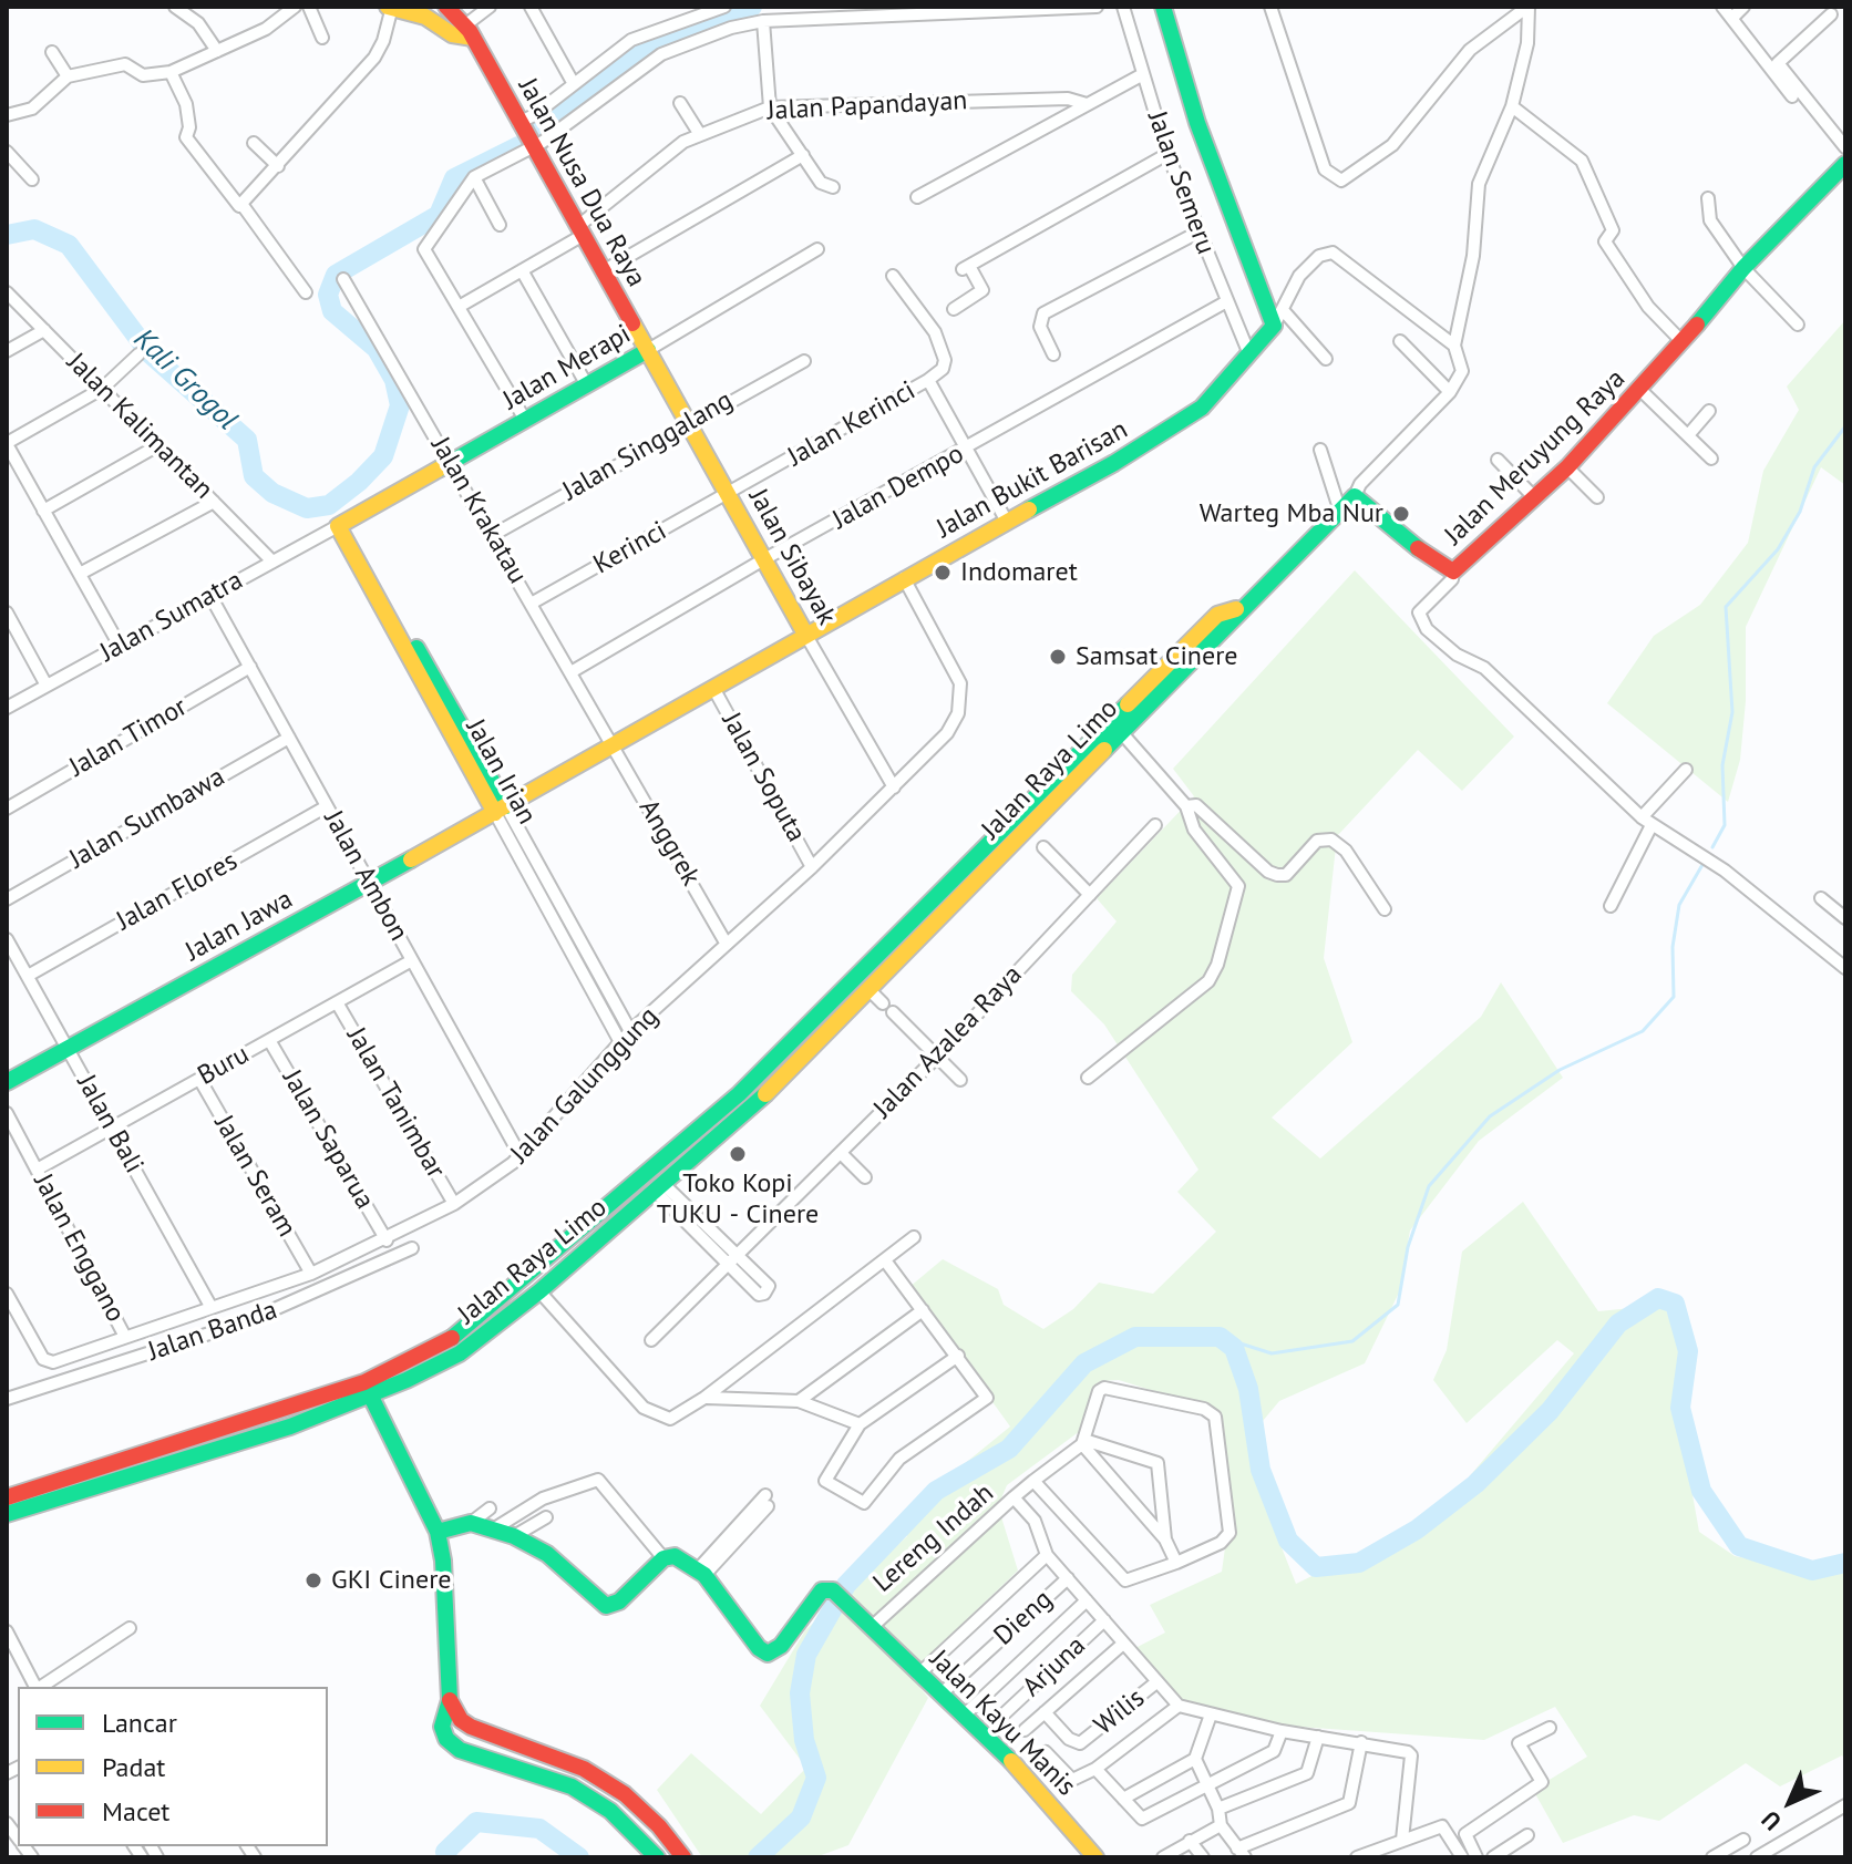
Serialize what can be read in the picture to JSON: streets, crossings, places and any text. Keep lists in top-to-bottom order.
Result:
{
  "streets": {
    "street": [
      "Jalan Papandayan",
      "Jalan Nusa Dua Raya",
      "Jalan Semeru",
      "Jalan Merapi",
      "Jalan Kerinci",
      "Jalan Kalimantan",
      "Jalan Singgalang",
      "Jalan Meruyung Raya",
      "Jalan Bukit Barisan",
      "Jalan Dempo",
      "Jalan Krakatau",
      "Kerinci",
      "Jalan Sibayak",
      "Jalan Sumatra",
      "Jalan Timor",
      "Jalan Raya Limo",
      "Jalan Irian",
      "Jalan Soputa",
      "Jalan Sumbawa",
      "Anggrek",
      "Jalan Ambon",
      "Jalan Flores",
      "Jalan Jawa",
      "Jalan Azalea Raya",
      "Buru",
      "Jalan Galunggung",
      "Jalan Tanimbar",
      "Jalan Bali",
      "Jalan Saparua",
      "Jalan Seram",
      "Jalan Enggano",
      "Jalan Banda",
      "Lereng Indah",
      "Dieng",
      "Arjuna",
      "Wilis",
      "Jalan Kayu Manis"
    ]
  },
  "crossings": [
    ["Jalan Papandayan", "Jalan Nusa Dua Raya"],
    ["Jalan Nusa Dua Raya", "Jalan Merapi"],
    ["Jalan Nusa Dua Raya", "Jalan Sibayak"],
    ["Jalan Semeru", "Jalan Bukit Barisan"],
    ["Jalan Semeru", "Jalan Dempo"],
    ["Jalan Merapi", "Jalan Krakatau"],
    ["Jalan Merapi", "Jalan Sibayak"],
    ["Jalan Merapi", "Jalan Sumatra"],
    ["Jalan Merapi", "Jalan Irian"],
    ["Jalan Kerinci", "Kerinci"],
    ["Jalan Kerinci", "Jalan Sibayak"],
    ["Jalan Kalimantan", "Jalan Sumatra"],
    ["Jalan Singgalang", "Jalan Krakatau"],
    ["Jalan Singgalang", "Jalan Sibayak"],
    ["Jalan Bukit Barisan", "Jalan Krakatau"],
    ["Jalan Bukit Barisan", "Jalan Sibayak"],
    ["Jalan Bukit Barisan", "Jalan Irian"],
    ["Jalan Bukit Barisan", "Jalan Soputa"],
    ["Jalan Bukit Barisan", "Anggrek"],
    ["Jalan Bukit Barisan", "Jalan Jawa"],
    ["Jalan Bukit Barisan", "Jalan Galunggung"],
    ["Jalan Dempo", "Jalan Krakatau"],
    ["Jalan Dempo", "Jalan Sibayak"],
    ["Jalan Krakatau", "Kerinci"],
    ["Jalan Krakatau", "Anggrek"],
    ["Kerinci", "Jalan Sibayak"],
    ["Jalan Sibayak", "Jalan Galunggung"],
    ["Jalan Sumatra", "Jalan Irian"],
    ["Jalan Sumatra", "Jalan Ambon"],
    ["Jalan Timor", "Jalan Ambon"],
    ["Jalan Irian", "Jalan Jawa"],
    ["Jalan Irian", "Jalan Galunggung"],
    ["Jalan Soputa", "Jalan Galunggung"],
    ["Jalan Sumbawa", "Jalan Ambon"],
    ["Anggrek", "Jalan Galunggung"],
    ["Jalan Ambon", "Jalan Flores"],
    ["Jalan Ambon", "Jalan Jawa"],
    ["Jalan Ambon", "Buru"],
    ["Jalan Ambon", "Jalan Galunggung"],
    ["Jalan Flores", "Jalan Bali"],
    ["Jalan Jawa", "Jalan Bali"],
    ["Buru", "Jalan Tanimbar"],
    ["Buru", "Jalan Bali"],
    ["Buru", "Jalan Saparua"],
    ["Buru", "Jalan Seram"],
    ["Buru", "Jalan Enggano"],
    ["Jalan Galunggung", "Jalan Tanimbar"],
    ["Jalan Galunggung", "Jalan Bali"],
    ["Jalan Galunggung", "Jalan Saparua"],
    ["Jalan Galunggung", "Jalan Seram"],
    ["Jalan Galunggung", "Jalan Enggano"],
    ["Lereng Indah", "Dieng"],
    ["Lereng Indah", "Arjuna"],
    ["Lereng Indah", "Wilis"],
    ["Lereng Indah", "Jalan Kayu Manis"],
    ["Dieng", "Jalan Kayu Manis"]
  ],
  "water": ["Kali Grogol"],
  "places": [
    "Warteg Mba Nur",
    "Indomaret",
    "Samsat Cinere",
    "Toko Kopi TUKU - Cinere",
    "GKI Cinere"
  ],
  "legend": ["Lancar", "Padat", "Macet"],
  "north": "bottom left"
}
